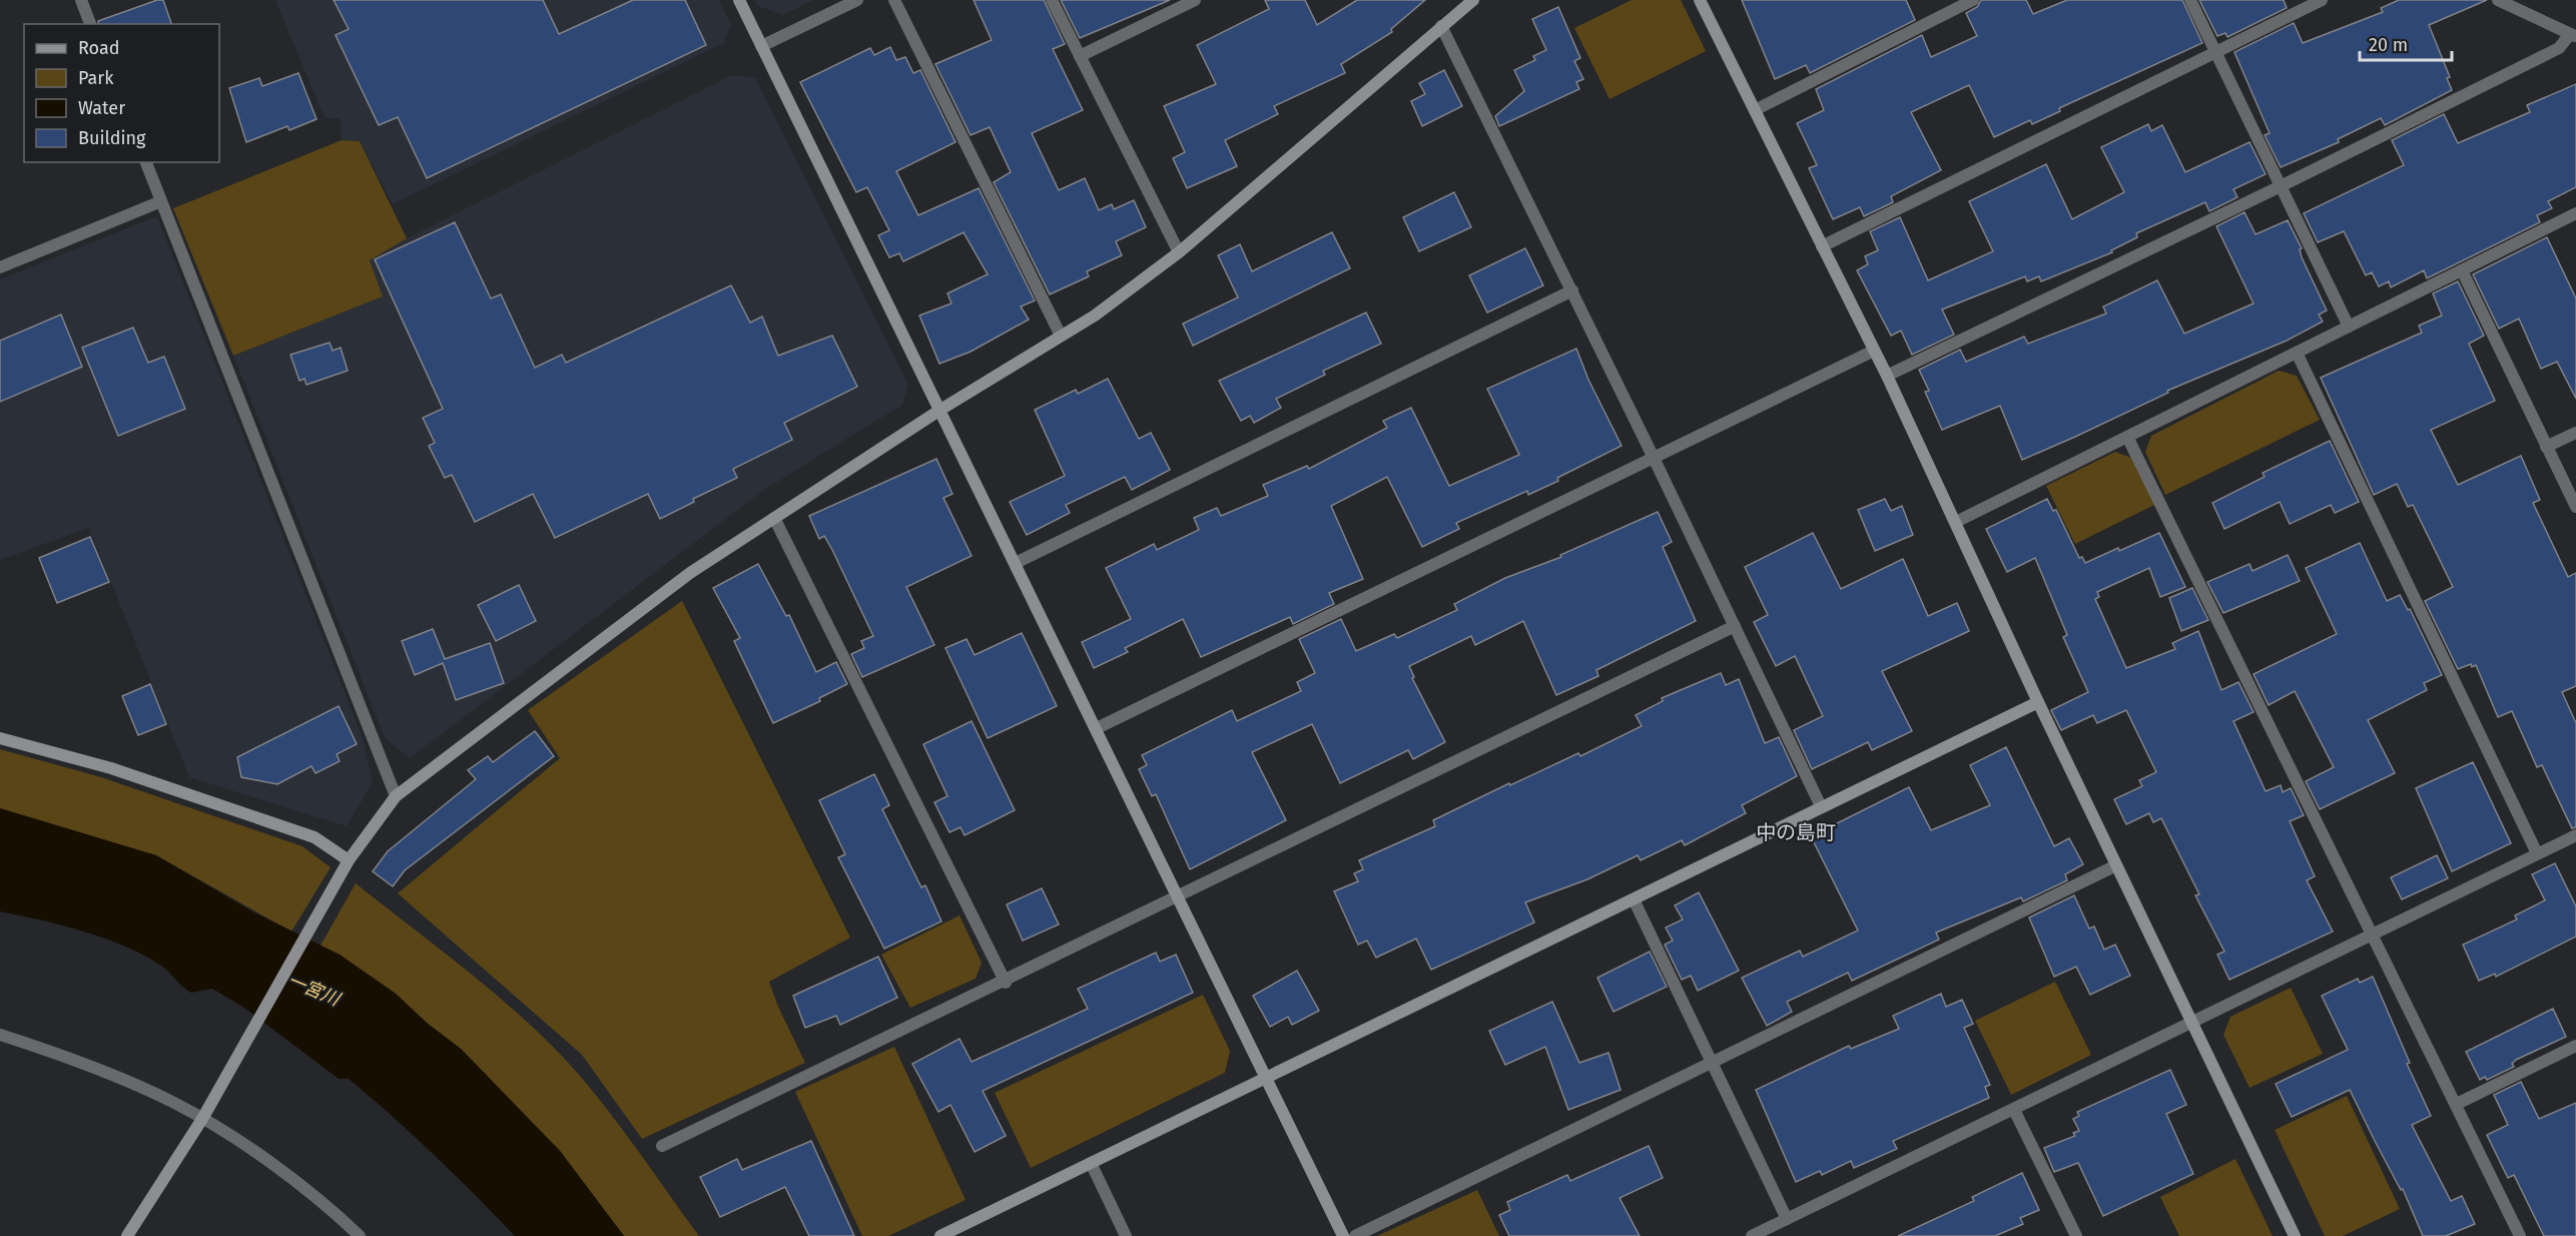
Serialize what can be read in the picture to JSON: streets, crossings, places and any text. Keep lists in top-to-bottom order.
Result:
{
  "districts": ["中の島町"],
  "water": ["一宮川"],
  "legend": [
    "Road",
    "Park",
    "Water",
    "Building"
  ],
  "scale_bar": "20 m"
}
